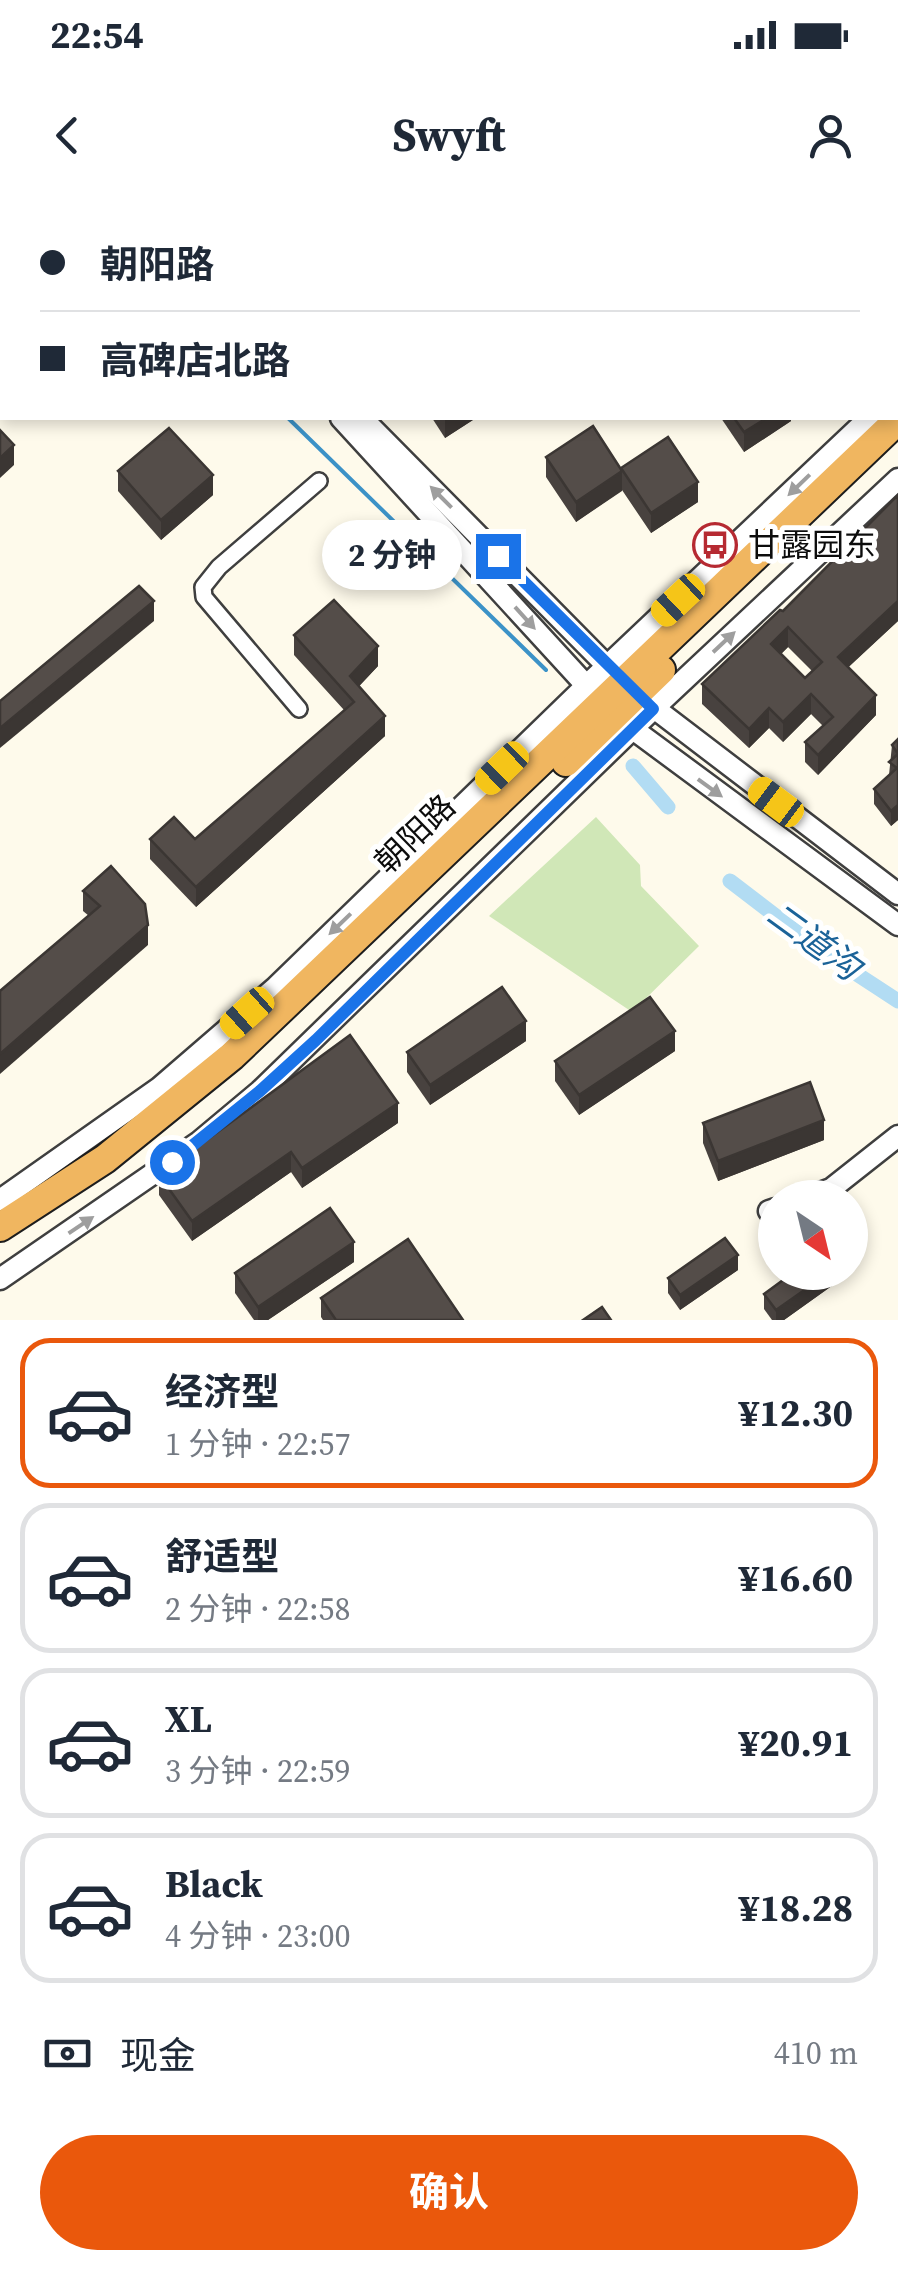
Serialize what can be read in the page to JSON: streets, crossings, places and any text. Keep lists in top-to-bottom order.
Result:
{
  "streets": {
    "highway": ["朝阳路"]
  },
  "water": ["二道沟"],
  "places": {
    "bus stop": ["甘露园东"]
  },
  "north": "bottom right",
  "page": {
    "status": "22:54",
    "header": "Swyft",
    "banner": ["朝阳路", "高碑店北路"],
    "bubble": "2 分钟",
    "list": [
      {
        "name": "经济型",
        "note": "1 分钟 · 22:57",
        "value": "¥12.30"
      },
      {
        "name": "舒适型",
        "note": "2 分钟 · 22:58",
        "value": "¥16.60"
      },
      {
        "name": "XL",
        "note": "3 分钟 · 22:59",
        "value": "¥20.91"
      },
      {
        "name": "Black",
        "note": "4 分钟 · 23:00",
        "value": "¥18.28"
      }
    ],
    "pay": ["现金", "410 m"],
    "buttons": "确认"
  }
}
